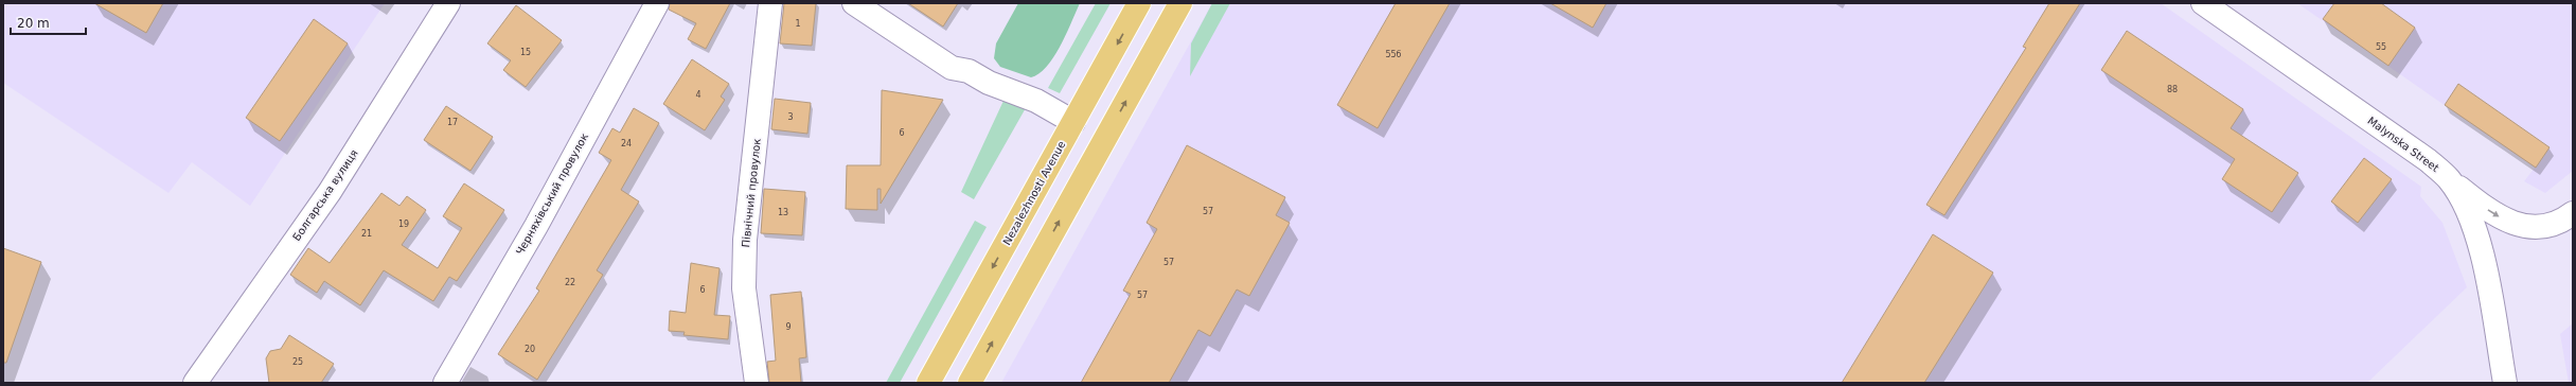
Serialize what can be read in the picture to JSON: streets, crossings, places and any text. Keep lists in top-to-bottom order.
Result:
{
  "streets": {
    "main road": ["Nezalezhnosti Avenue"],
    "street": [
      "Malynska Street",
      "Північний провулок",
      "Черняхівський провулок",
      "Болгарська вулиця"
    ]
  },
  "house_numbers": [
    "1",
    "55",
    "15",
    "55б",
    "88",
    "4",
    "3",
    "17",
    "6",
    "24",
    "57",
    "13",
    "19",
    "21",
    "57",
    "22",
    "6",
    "57",
    "9",
    "20",
    "25"
  ],
  "scale_bar": "20 m"
}
